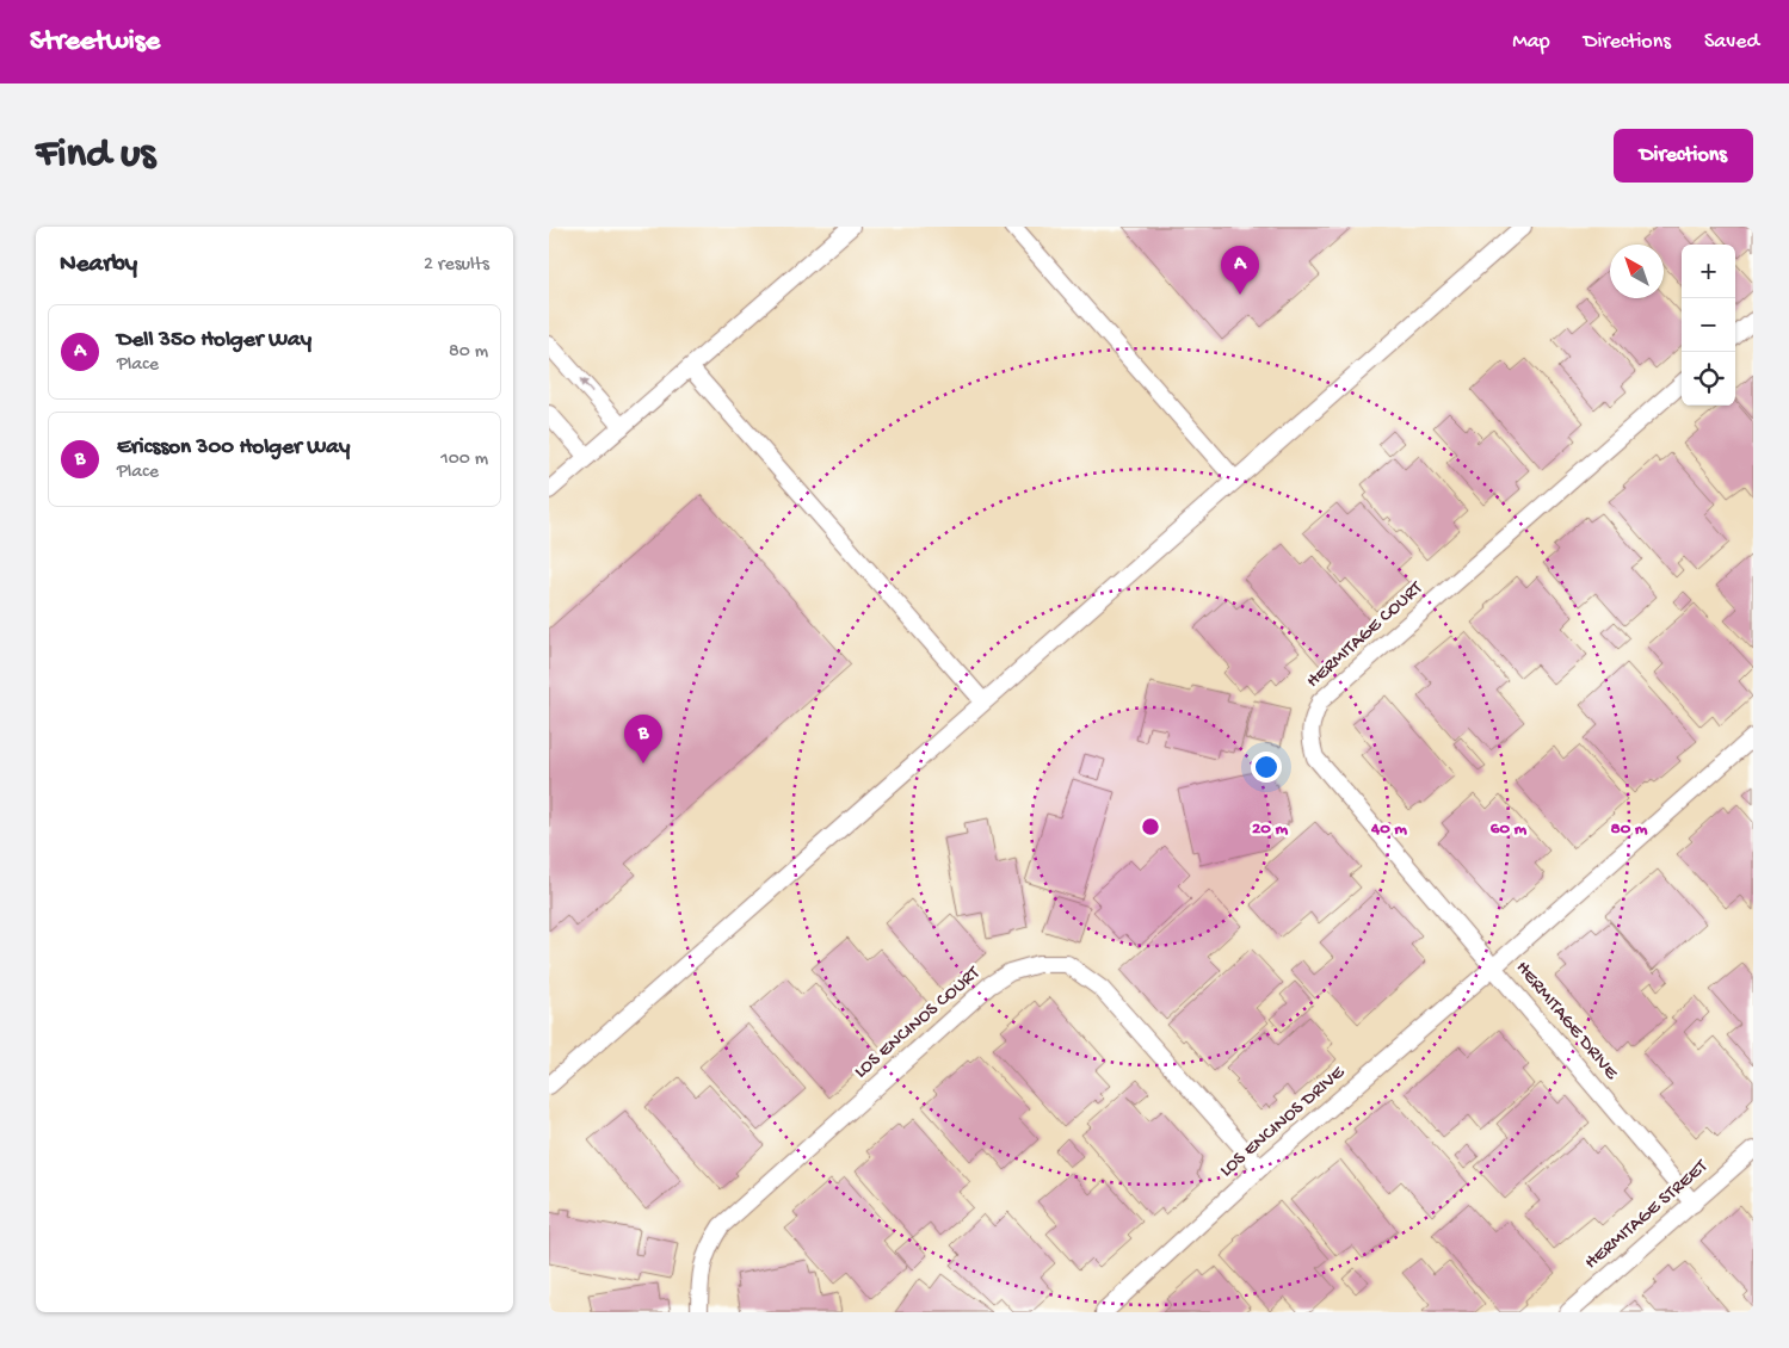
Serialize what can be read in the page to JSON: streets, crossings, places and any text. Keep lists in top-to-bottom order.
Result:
{
  "streets": {
    "lane": [
      "HERMITAGE COURT",
      "HERMITAGE DRIVE",
      "LOS ENCINOS COURT",
      "LOS ENCINOS DRIVE",
      "HERMITAGE STREET"
    ]
  },
  "crossings": [
    ["HERMITAGE COURT", "HERMITAGE DRIVE"],
    ["HERMITAGE COURT", "LOS ENCINOS DRIVE"],
    ["HERMITAGE DRIVE", "LOS ENCINOS DRIVE"],
    ["HERMITAGE DRIVE", "HERMITAGE STREET"],
    ["LOS ENCINOS COURT", "LOS ENCINOS DRIVE"]
  ],
  "north": "top left",
  "page": {
    "header": "Streetwise",
    "nav": ["Map", "Directions", "Saved"],
    "buttons": "Directions",
    "title": "Find us",
    "heading": ["Nearby", "2 results"],
    "map_buttons": ["+", "−"],
    "pins": ["A", "B"],
    "list": [
      {
        "mark": "A",
        "name": "Dell 350 Holger Way",
        "note": "Place",
        "value": "80 m"
      },
      {
        "mark": "B",
        "name": "Ericsson 300 Holger Way",
        "note": "Place",
        "value": "100 m"
      }
    ]
  },
  "rings": [
    "20 m",
    "40 m",
    "60 m",
    "80 m"
  ]
}
